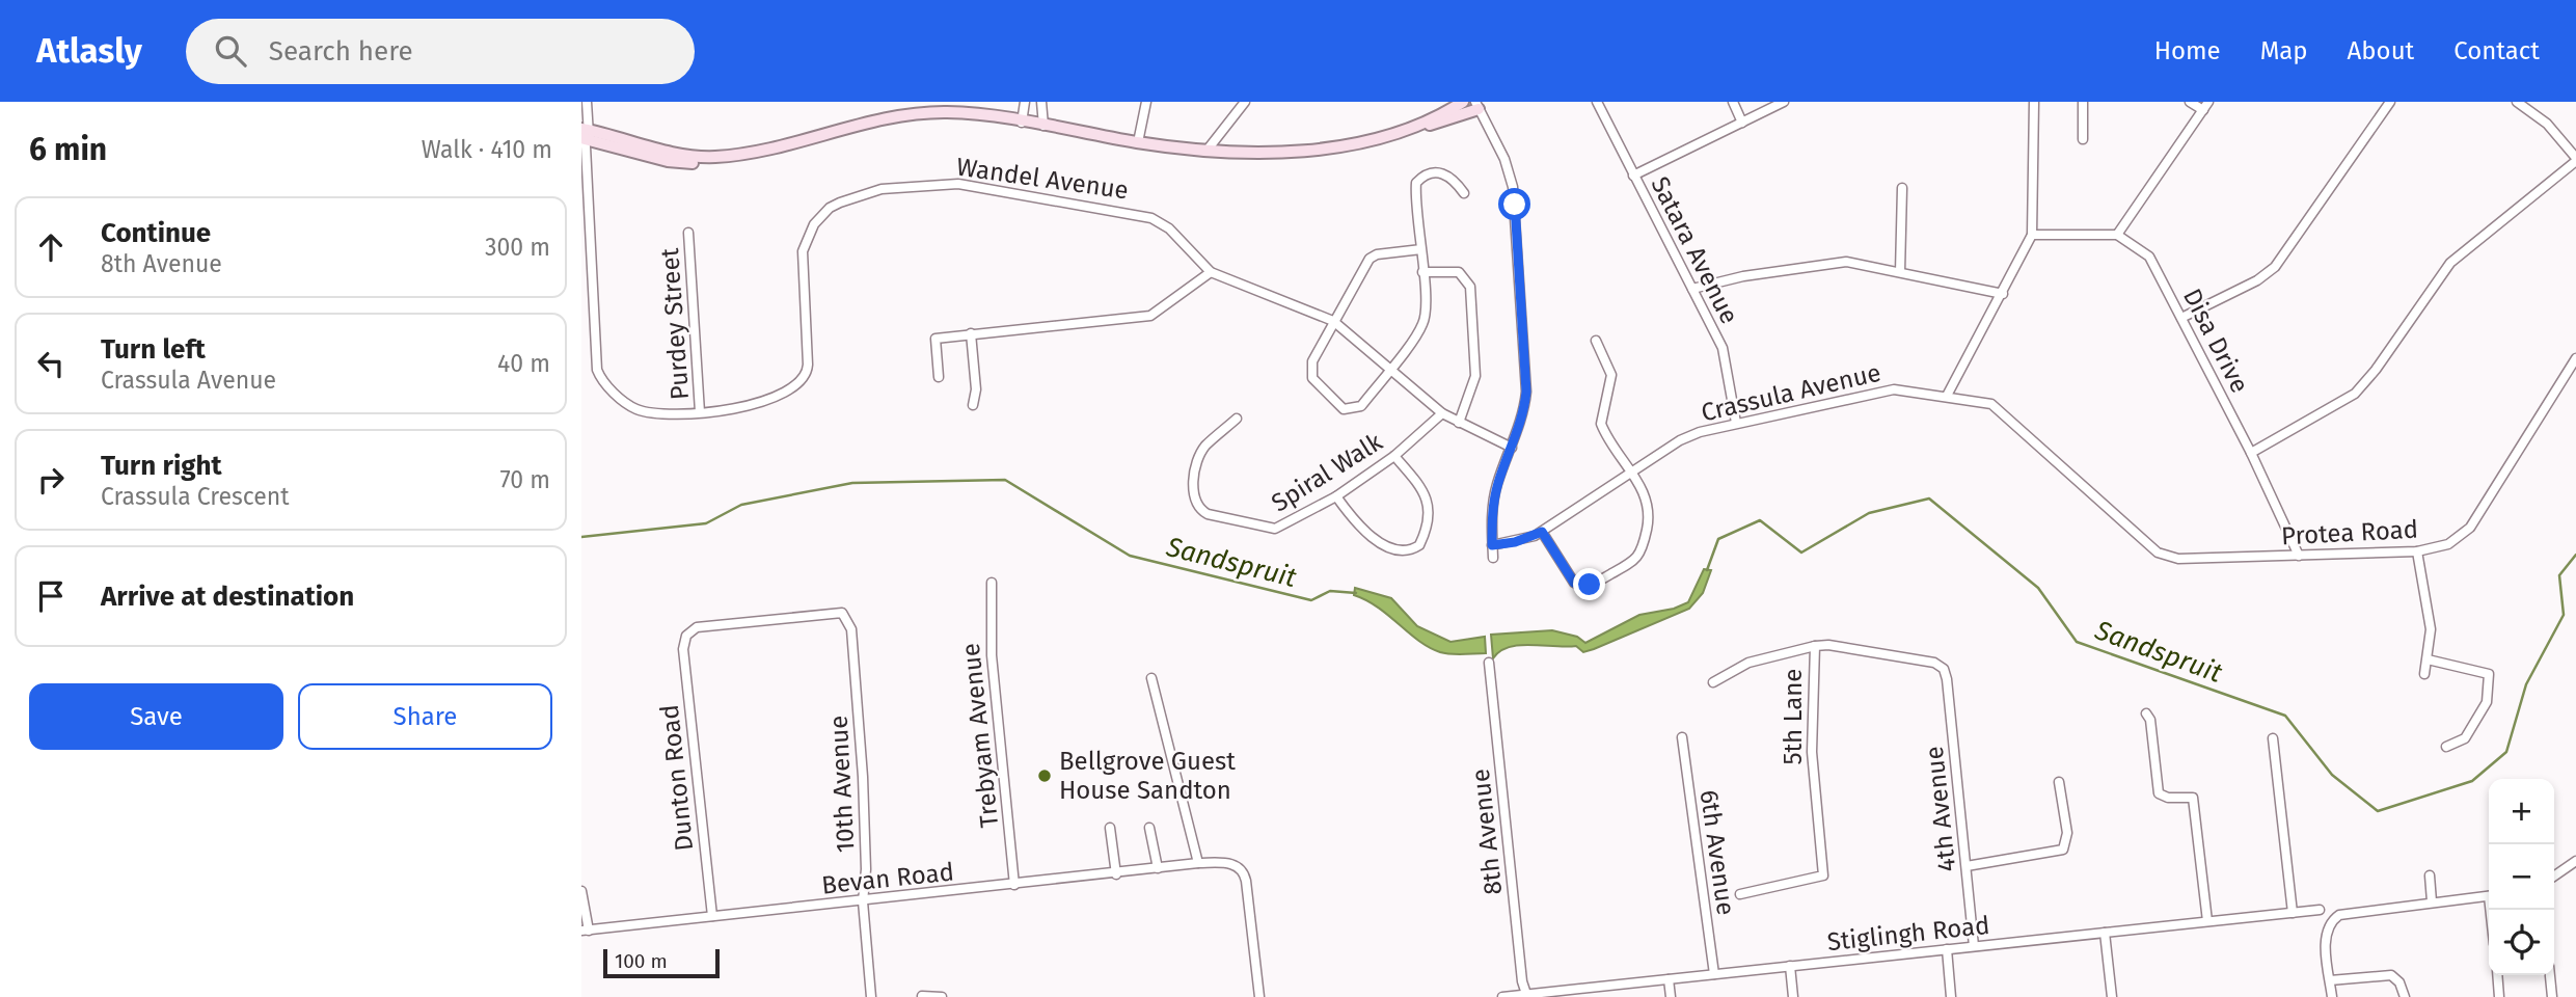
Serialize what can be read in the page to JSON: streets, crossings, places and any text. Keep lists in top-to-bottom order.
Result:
{
  "streets": {
    "street": [
      "Wandel Avenue",
      "Satara Avenue",
      "Purdey Street",
      "Disa Drive",
      "Crassula Avenue",
      "Spiral Walk",
      "Protea Road",
      "5th Lane",
      "Trebyam Avenue",
      "Dunton Road",
      "10th Avenue",
      "4th Avenue",
      "8th Avenue",
      "6th Avenue",
      "Bevan Road",
      "Stiglingh Road"
    ]
  },
  "crossings": [
    ["Wandel Avenue", "Purdey Street"],
    ["Wandel Avenue", "Spiral Walk"],
    ["Satara Avenue", "Crassula Avenue"],
    ["Disa Drive", "Protea Road"],
    ["Crassula Avenue", "Protea Road"],
    ["5th Lane", "4th Avenue"],
    ["Trebyam Avenue", "Bevan Road"],
    ["Dunton Road", "10th Avenue"],
    ["Dunton Road", "Bevan Road"],
    ["10th Avenue", "Bevan Road"],
    ["4th Avenue", "Stiglingh Road"],
    ["8th Avenue", "Stiglingh Road"],
    ["6th Avenue", "Stiglingh Road"]
  ],
  "water": ["Sandspruit"],
  "places": ["Bellgrove Guest House Sandton"],
  "scale_bar": "100 m",
  "page": {
    "header": "Atlasly",
    "search": "Search here",
    "nav": [
      "Home",
      "Map",
      "About",
      "Contact"
    ],
    "heading": ["6 min", "Walk · 410 m"],
    "list": [
      ["Continue", "8th Avenue", "300 m"],
      ["Turn left", "Crassula Avenue", "40 m"],
      ["Turn right", "Crassula Crescent", "70 m"],
      "Arrive at destination"
    ],
    "buttons": ["Save", "Share"],
    "map_buttons": ["+", "−"],
    "scale": "100 m"
  }
}
